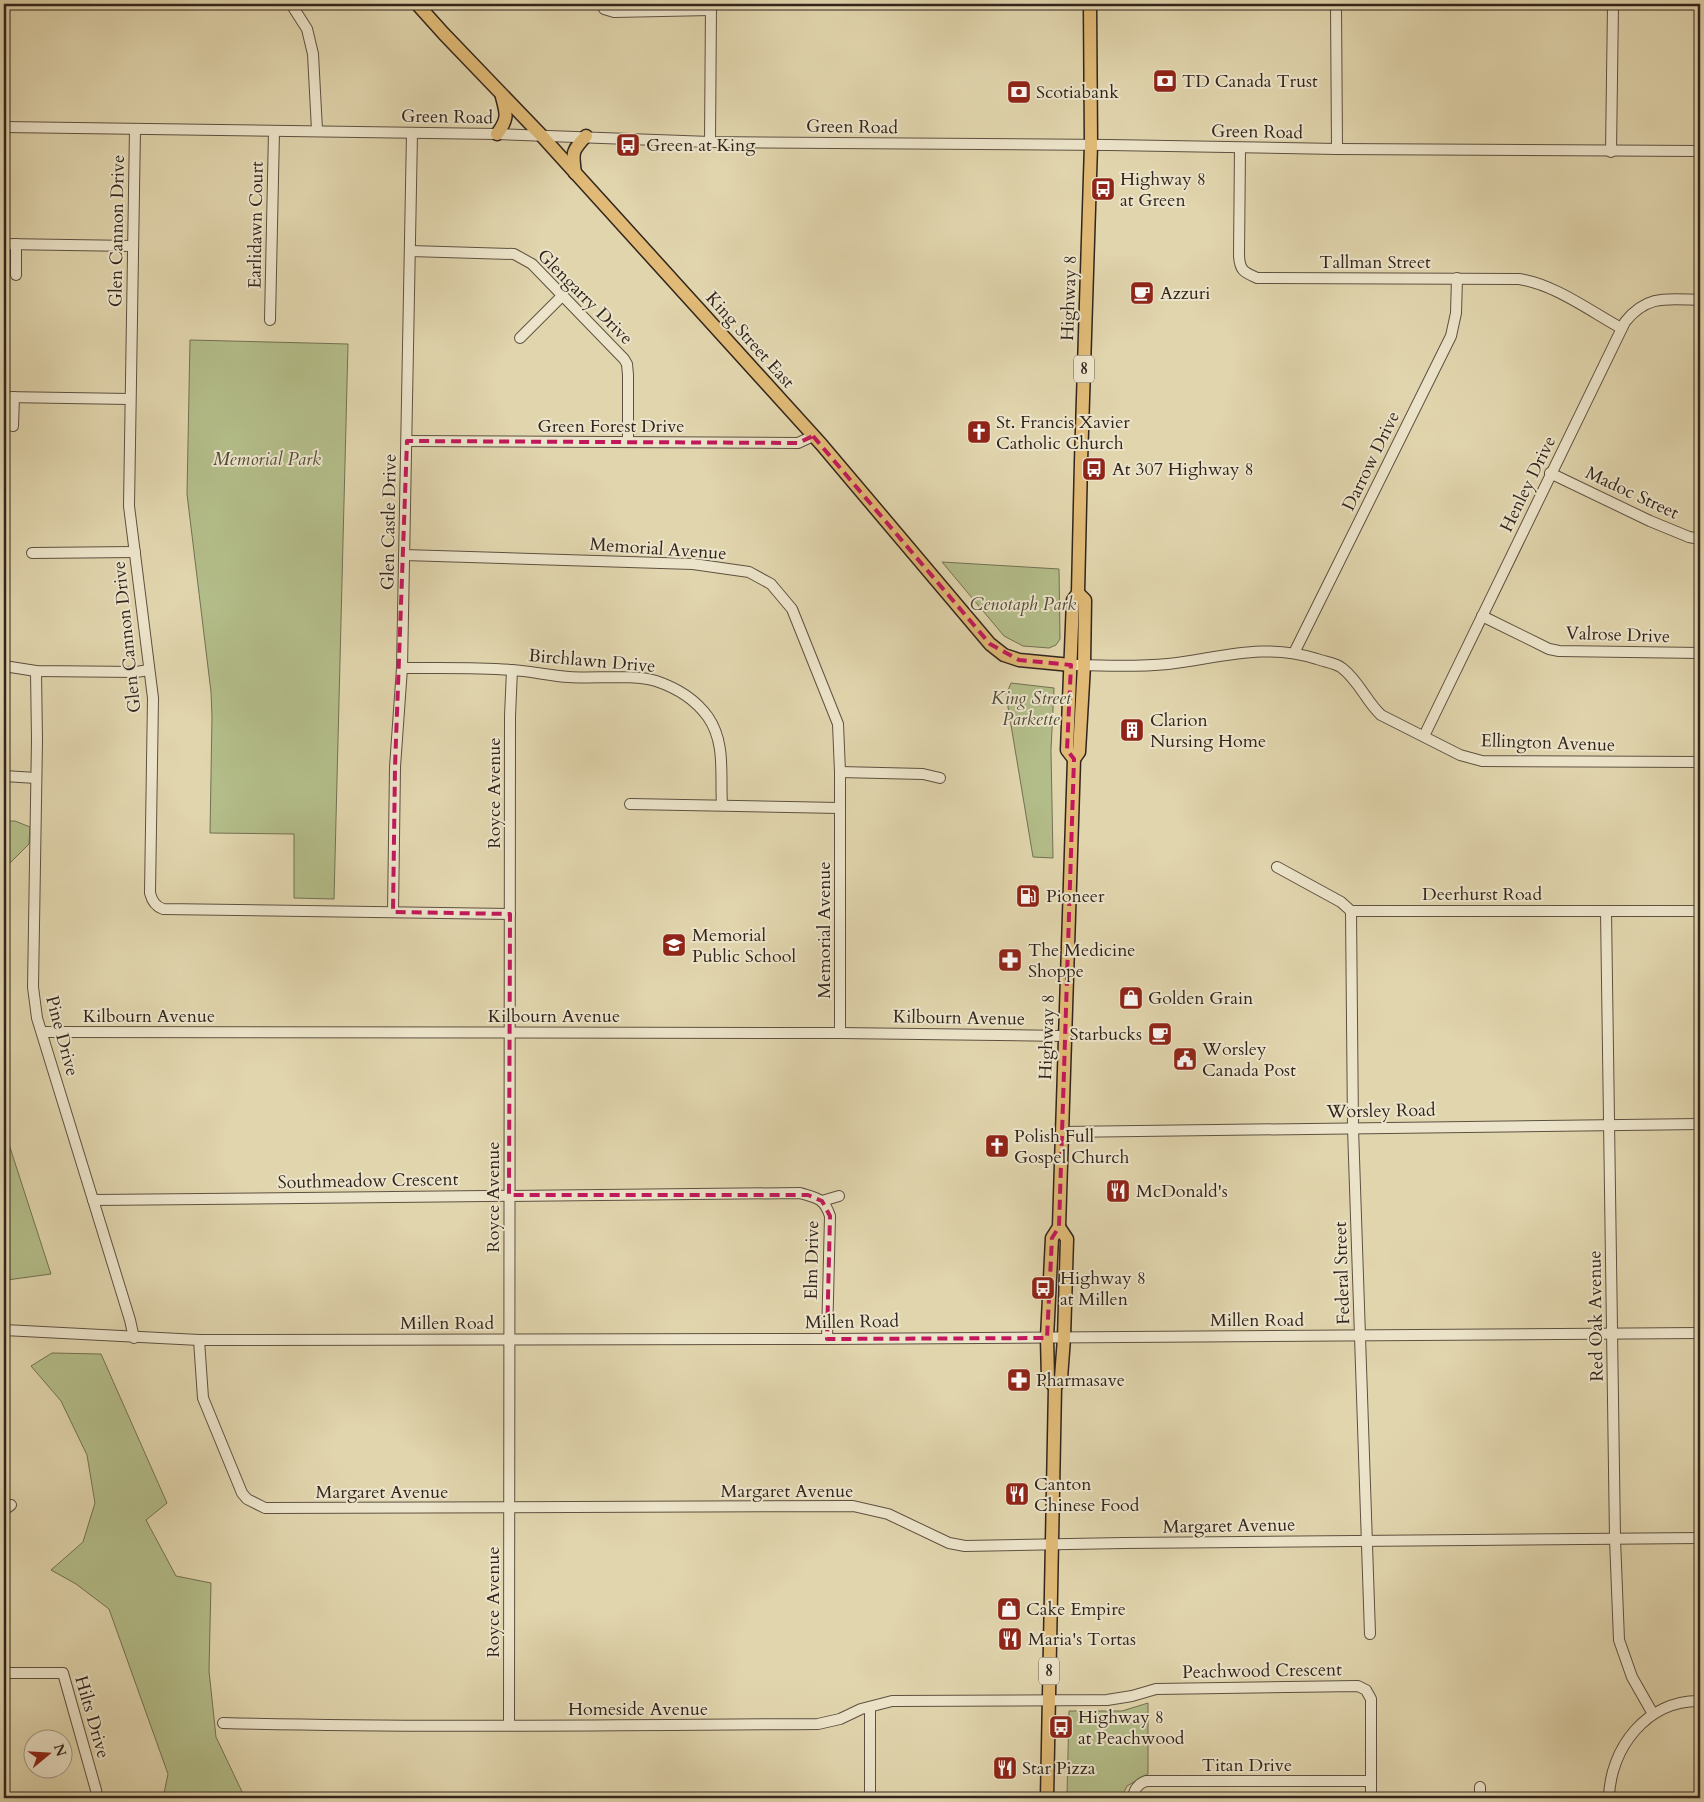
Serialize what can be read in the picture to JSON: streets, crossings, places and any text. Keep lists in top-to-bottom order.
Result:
{
  "streets": {
    "main road": ["Highway 8", "King Street East", "8"],
    "street": [
      "Green Road",
      "Earlidawn Court",
      "Glen Cannon Drive",
      "Tallman Street",
      "Glengarry Drive",
      "Green Forest Drive",
      "Darrow Drive",
      "Henley Drive",
      "Madoc Street",
      "Glen Castle Drive",
      "Memorial Avenue",
      "Valrose Drive",
      "Birchlawn Drive",
      "Ellington Avenue",
      "Royce Avenue",
      "Deerhurst Road",
      "Kilbourn Avenue",
      "Pine Drive",
      "Worsley Road",
      "Southmeadow Crescent",
      "Elm Drive",
      "Federal Street",
      "Red Oak Avenue",
      "Millen Road",
      "Margaret Avenue",
      "Peachwood Crescent",
      "Homeside Avenue",
      "Hilts Drive",
      "Titan Drive"
    ]
  },
  "crossings": [
    ["Green Road", "Earlidawn Court"],
    ["Green Road", "Glen Cannon Drive"],
    ["Green Road", "Tallman Street"],
    ["Green Road", "Highway 8"],
    ["Green Road", "King Street East"],
    ["Green Road", "Glen Castle Drive"],
    ["Glen Cannon Drive", "Glen Castle Drive"],
    ["Glen Cannon Drive", "Royce Avenue"],
    ["Tallman Street", "Darrow Drive"],
    ["Tallman Street", "Henley Drive"],
    ["Glengarry Drive", "Green Forest Drive"],
    ["Glengarry Drive", "Glen Castle Drive"],
    ["Highway 8", "King Street East"],
    ["Highway 8", "Ellington Avenue"],
    ["Highway 8", "Kilbourn Avenue"],
    ["Highway 8", "Worsley Road"],
    ["Highway 8", "Millen Road"],
    ["Highway 8", "Margaret Avenue"],
    ["Highway 8", "Peachwood Crescent"],
    ["Highway 8", "Homeside Avenue"],
    ["King Street East", "Green Forest Drive"],
    ["King Street East", "Ellington Avenue"],
    ["Green Forest Drive", "Glen Castle Drive"],
    ["Darrow Drive", "Ellington Avenue"],
    ["Henley Drive", "Madoc Street"],
    ["Henley Drive", "Valrose Drive"],
    ["Henley Drive", "Ellington Avenue"],
    ["Glen Castle Drive", "Memorial Avenue"],
    ["Glen Castle Drive", "Birchlawn Drive"],
    ["Memorial Avenue", "Kilbourn Avenue"],
    ["Birchlawn Drive", "Royce Avenue"],
    ["Royce Avenue", "Kilbourn Avenue"],
    ["Royce Avenue", "Southmeadow Crescent"],
    ["Royce Avenue", "Millen Road"],
    ["Royce Avenue", "Margaret Avenue"],
    ["Royce Avenue", "Homeside Avenue"],
    ["Deerhurst Road", "Federal Street"],
    ["Deerhurst Road", "Red Oak Avenue"],
    ["Kilbourn Avenue", "Pine Drive"],
    ["Pine Drive", "Southmeadow Crescent"],
    ["Pine Drive", "Millen Road"],
    ["Worsley Road", "Federal Street"],
    ["Worsley Road", "Red Oak Avenue"],
    ["Southmeadow Crescent", "Elm Drive"],
    ["Elm Drive", "Millen Road"],
    ["Federal Street", "Millen Road"],
    ["Federal Street", "Margaret Avenue"],
    ["Red Oak Avenue", "Millen Road"],
    ["Red Oak Avenue", "Margaret Avenue"],
    ["Millen Road", "Margaret Avenue"],
    ["Peachwood Crescent", "Homeside Avenue"],
    ["Peachwood Crescent", "Titan Drive"]
  ],
  "parks": ["Memorial Park", "Cenotaph Park", "King Street Parkette"],
  "places": {
    "bank": ["TD Canada Trust", "Scotiabank"],
    "bus stop": [
      "Green at King",
      "Highway 8 at Green",
      "At 307 Highway 8",
      "Highway 8 at Millen",
      "Highway 8 at Peachwood"
    ],
    "cafe": ["Azzuri", "Starbucks"],
    "church": ["St. Francis Xavier Catholic Church", "Polish Full Gospel Church"],
    "building": ["Clarion Nursing Home"],
    "fuel station": ["Pioneer"],
    "school or university": ["Memorial Public School"],
    "pharmacy": ["The Medicine Shoppe", "Pharmasave"],
    "shop": ["Golden Grain", "Cake Empire"],
    "public building": ["Worsley Canada Post"],
    "restaurant": [
      "McDonald's",
      "Canton Chinese Food",
      "Maria's Tortas",
      "Star Pizza"
    ]
  },
  "north": "right"
}
